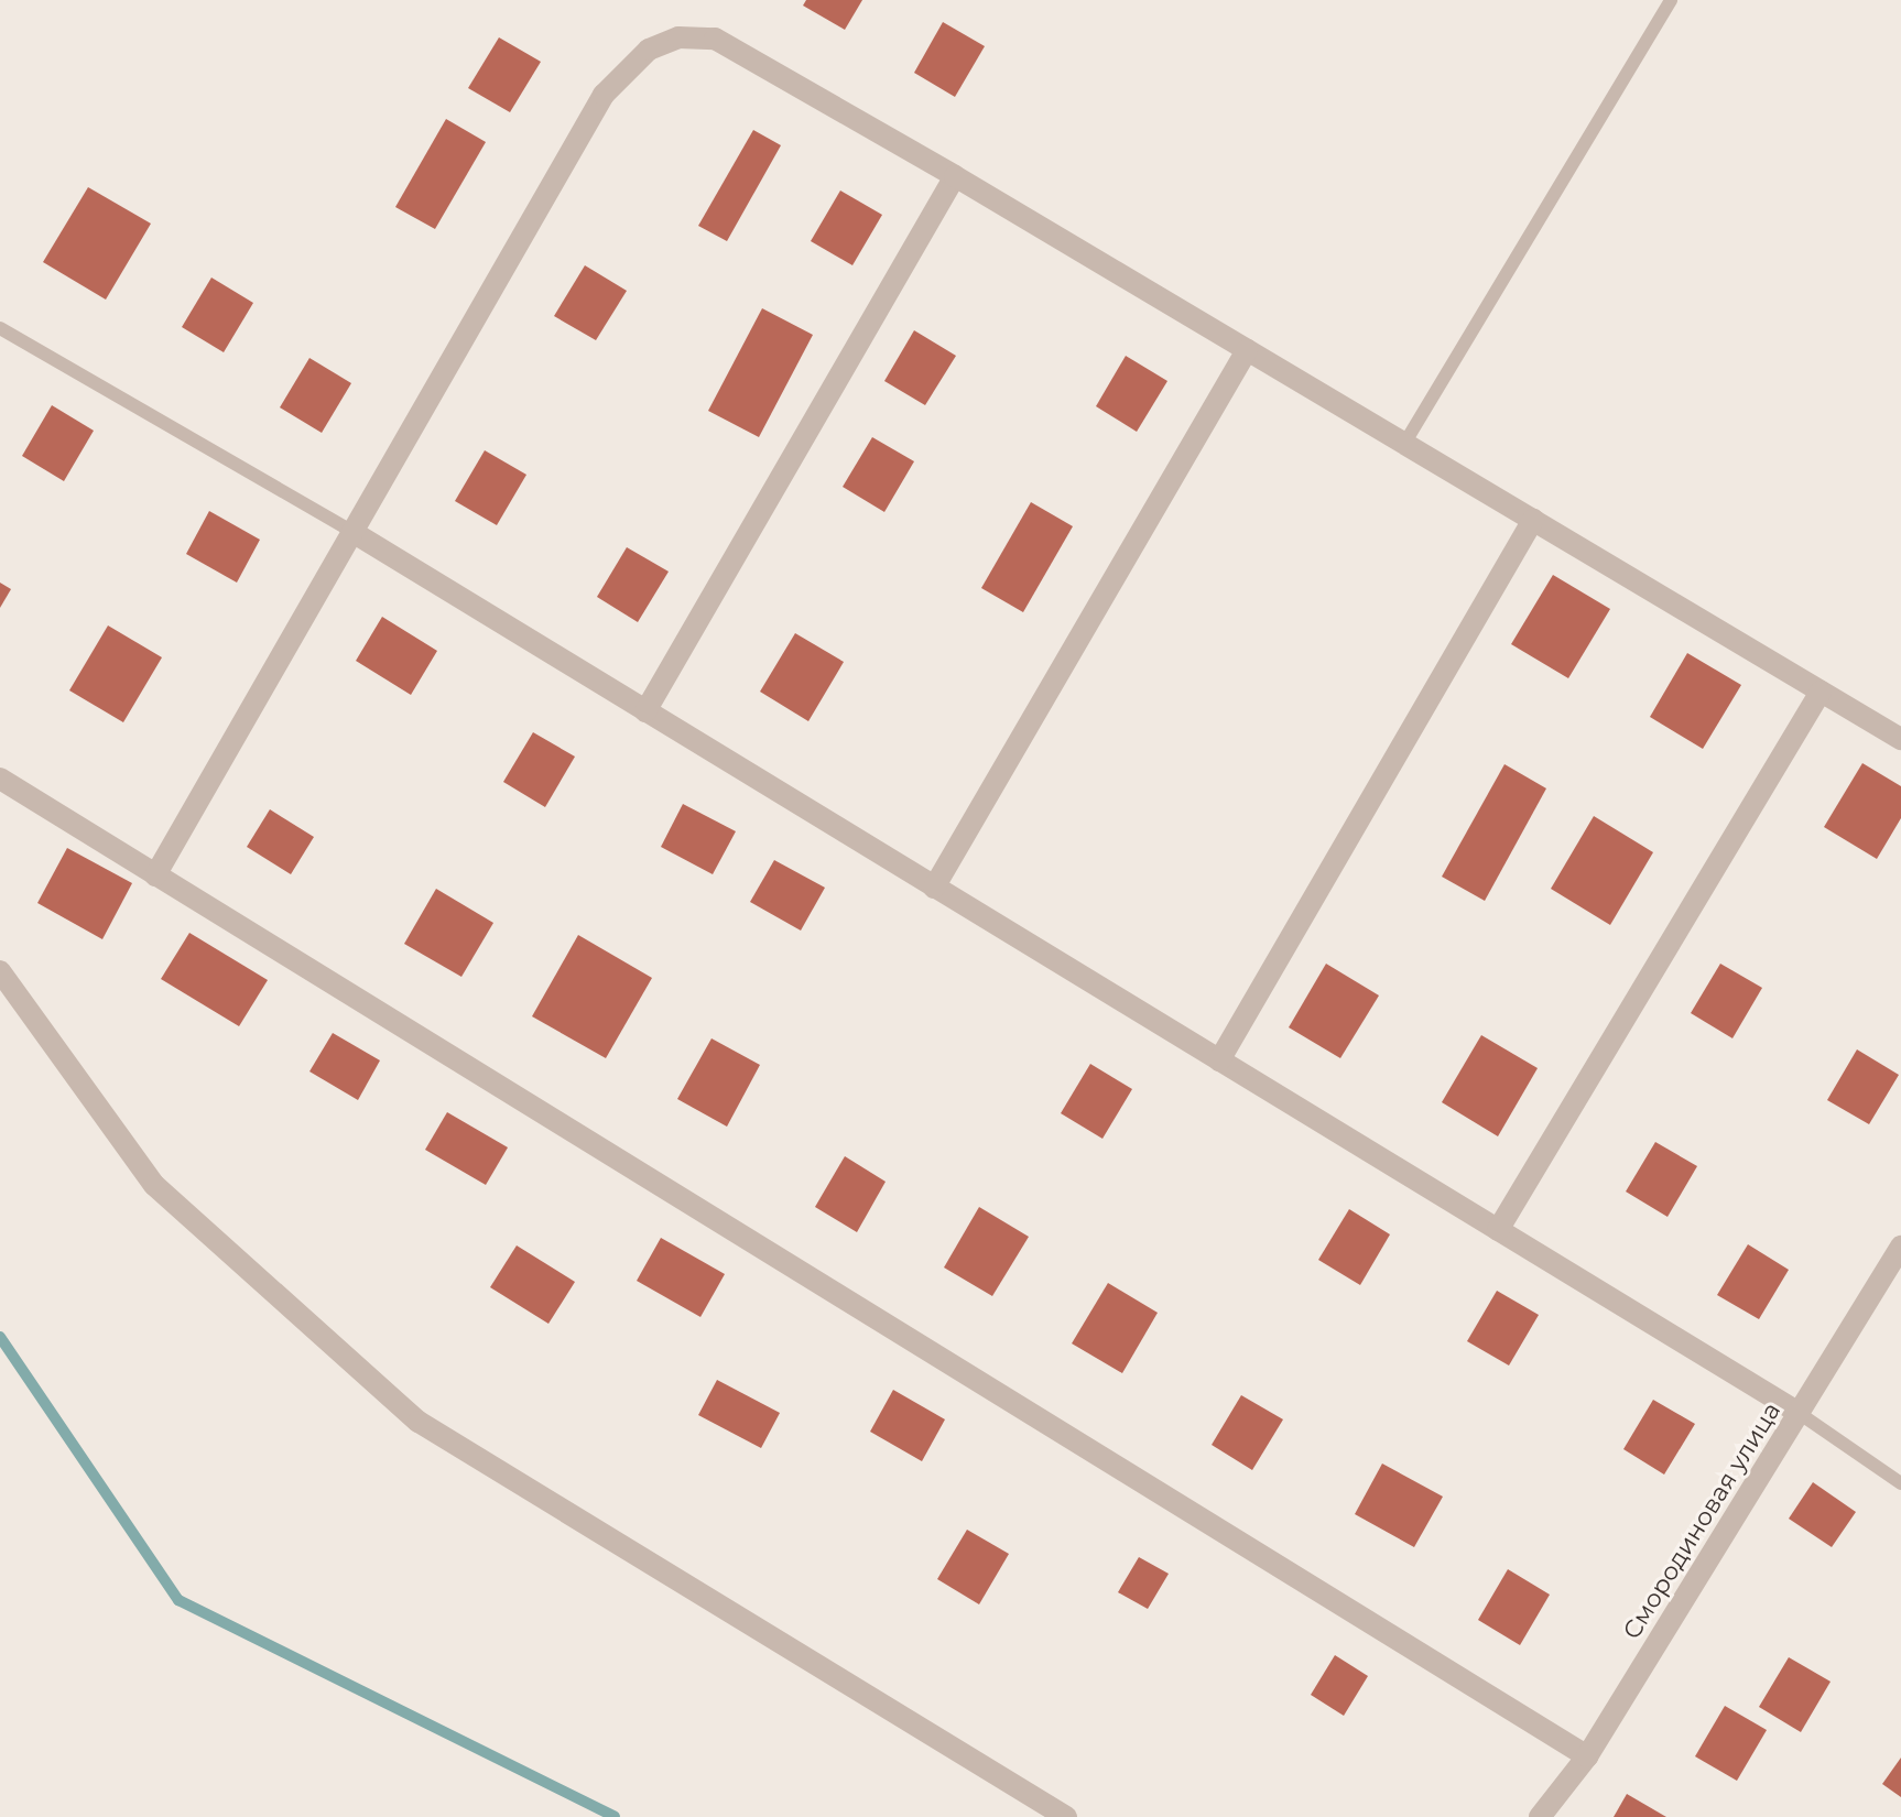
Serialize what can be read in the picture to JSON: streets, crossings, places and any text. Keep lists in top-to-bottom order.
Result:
{
  "streets": {
    "street": ["Смородиновая улица"]
  }
}
